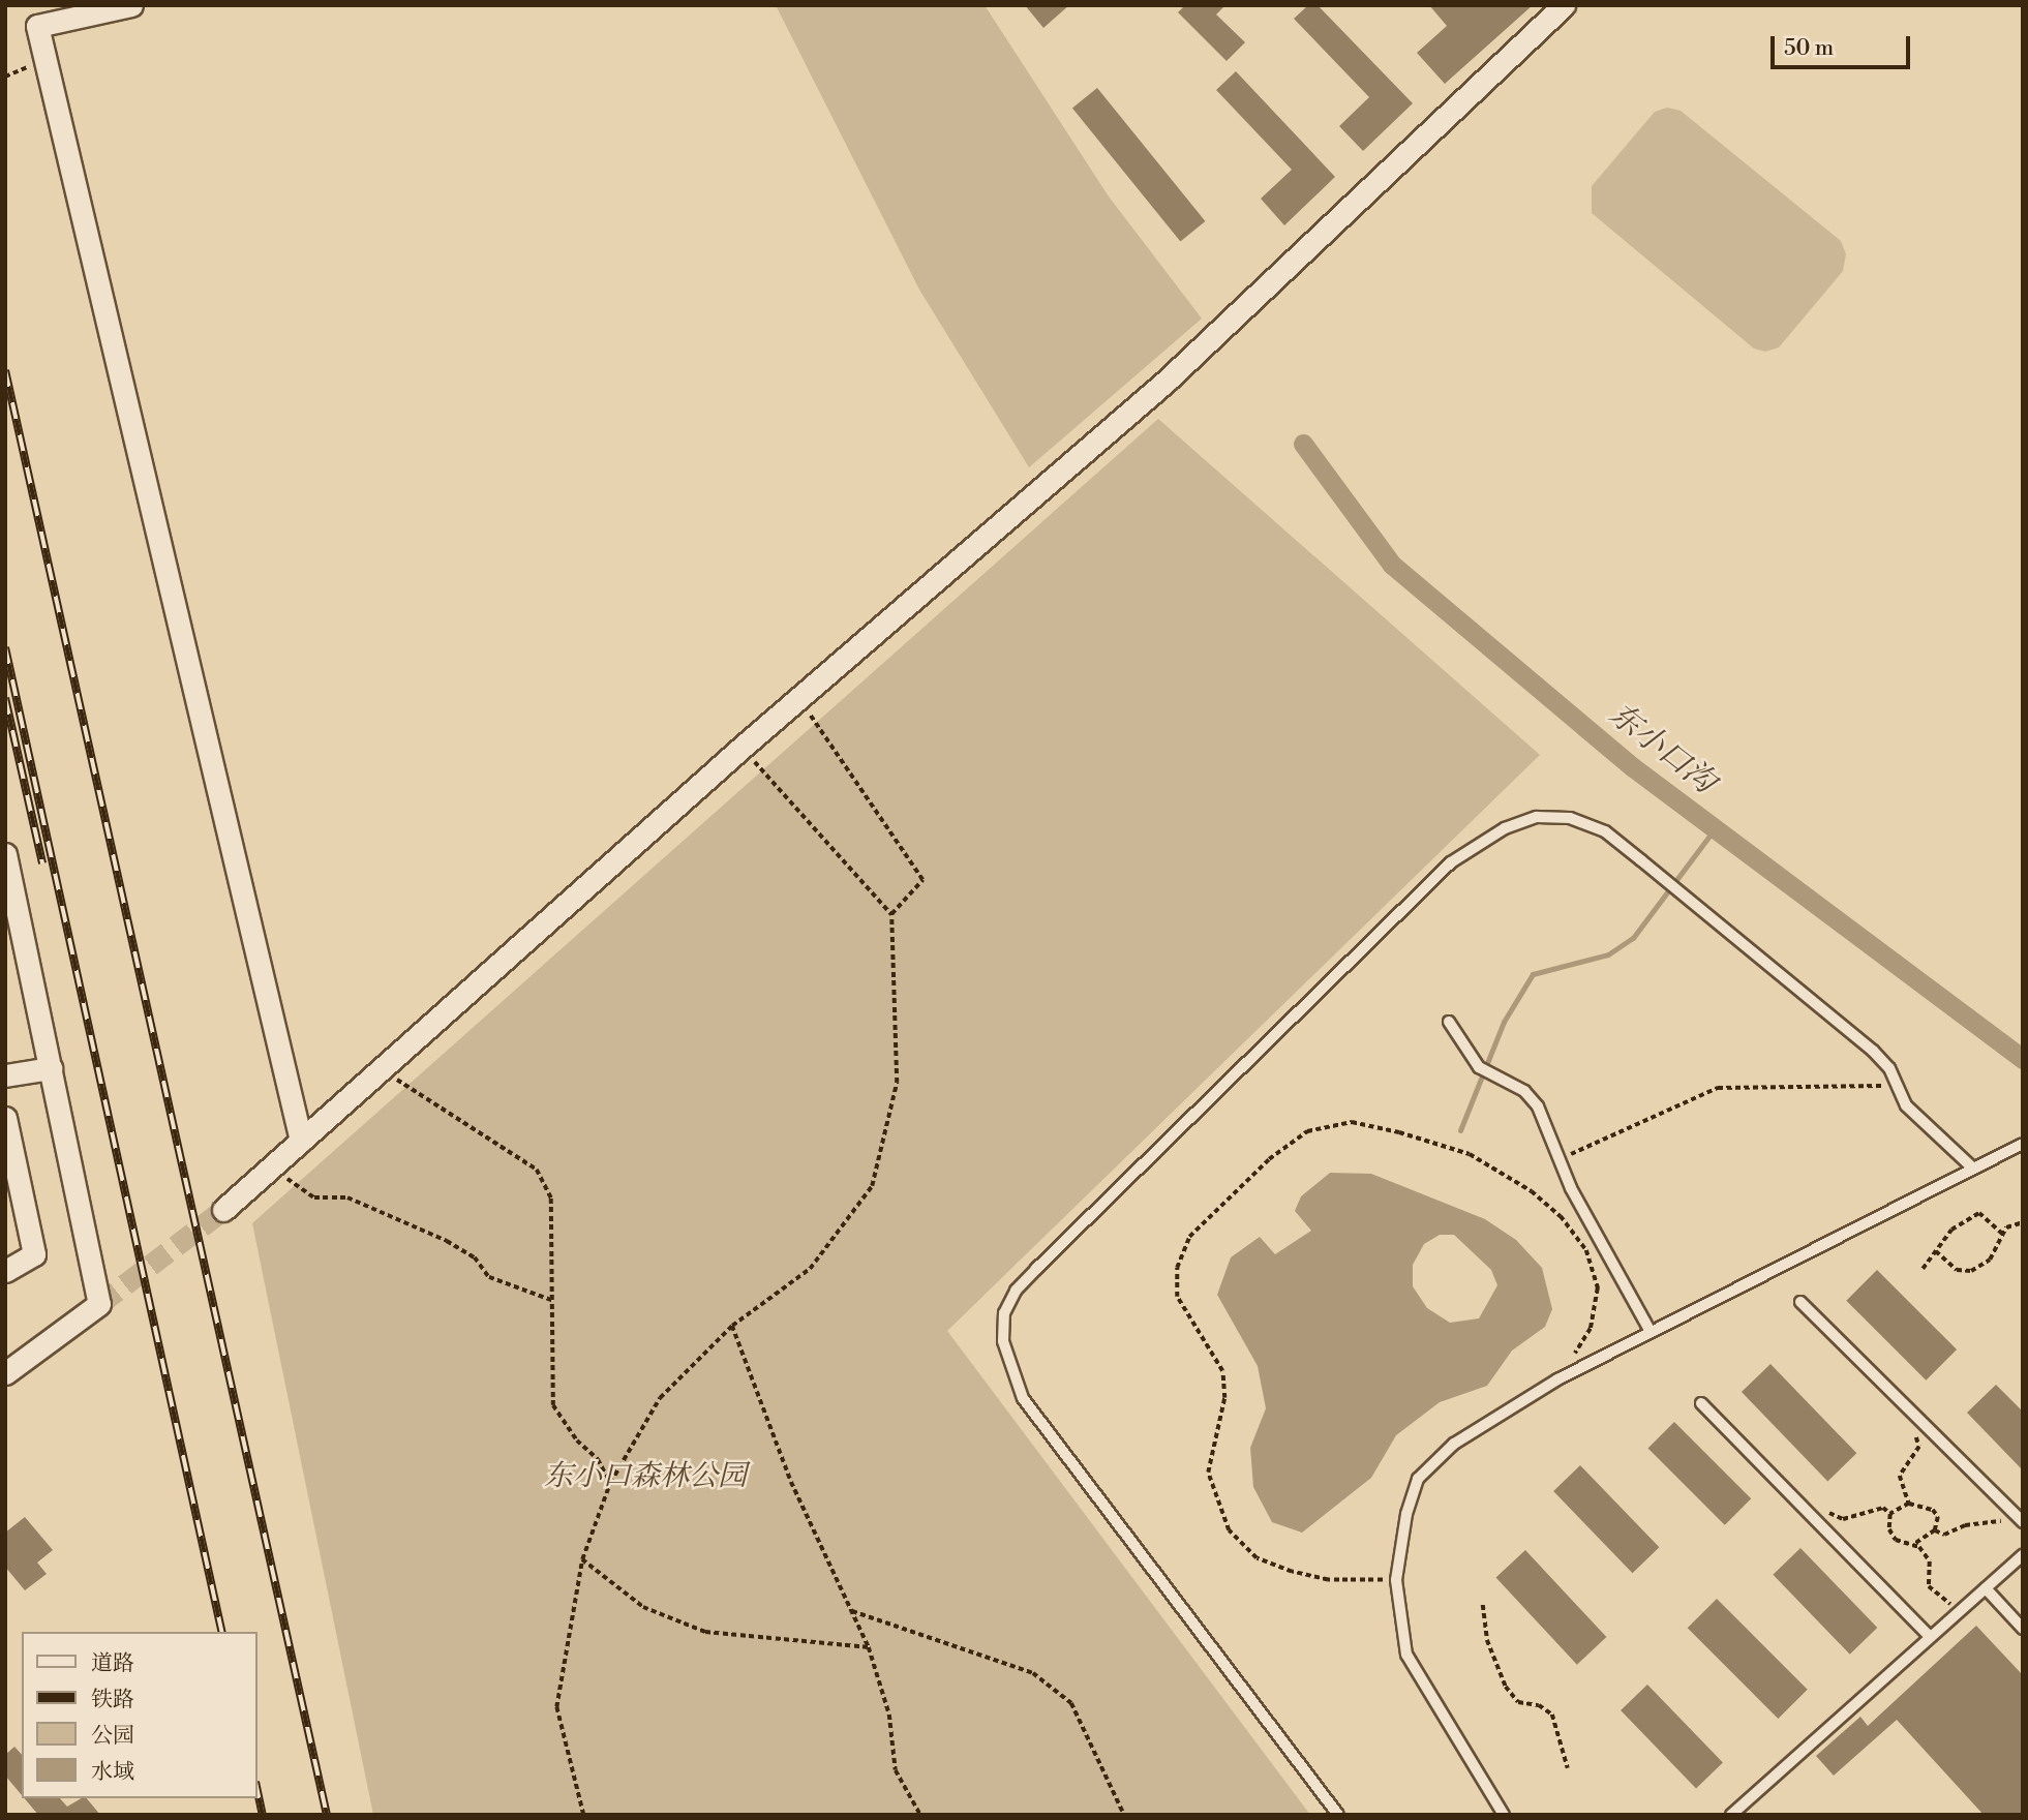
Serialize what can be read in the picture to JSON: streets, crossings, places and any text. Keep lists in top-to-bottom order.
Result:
{
  "water": ["东小口沟"],
  "parks": ["东小口森林公园"],
  "legend": [
    "道路",
    "铁路",
    "公园",
    "水域"
  ],
  "scale_bar": "50 m"
}
